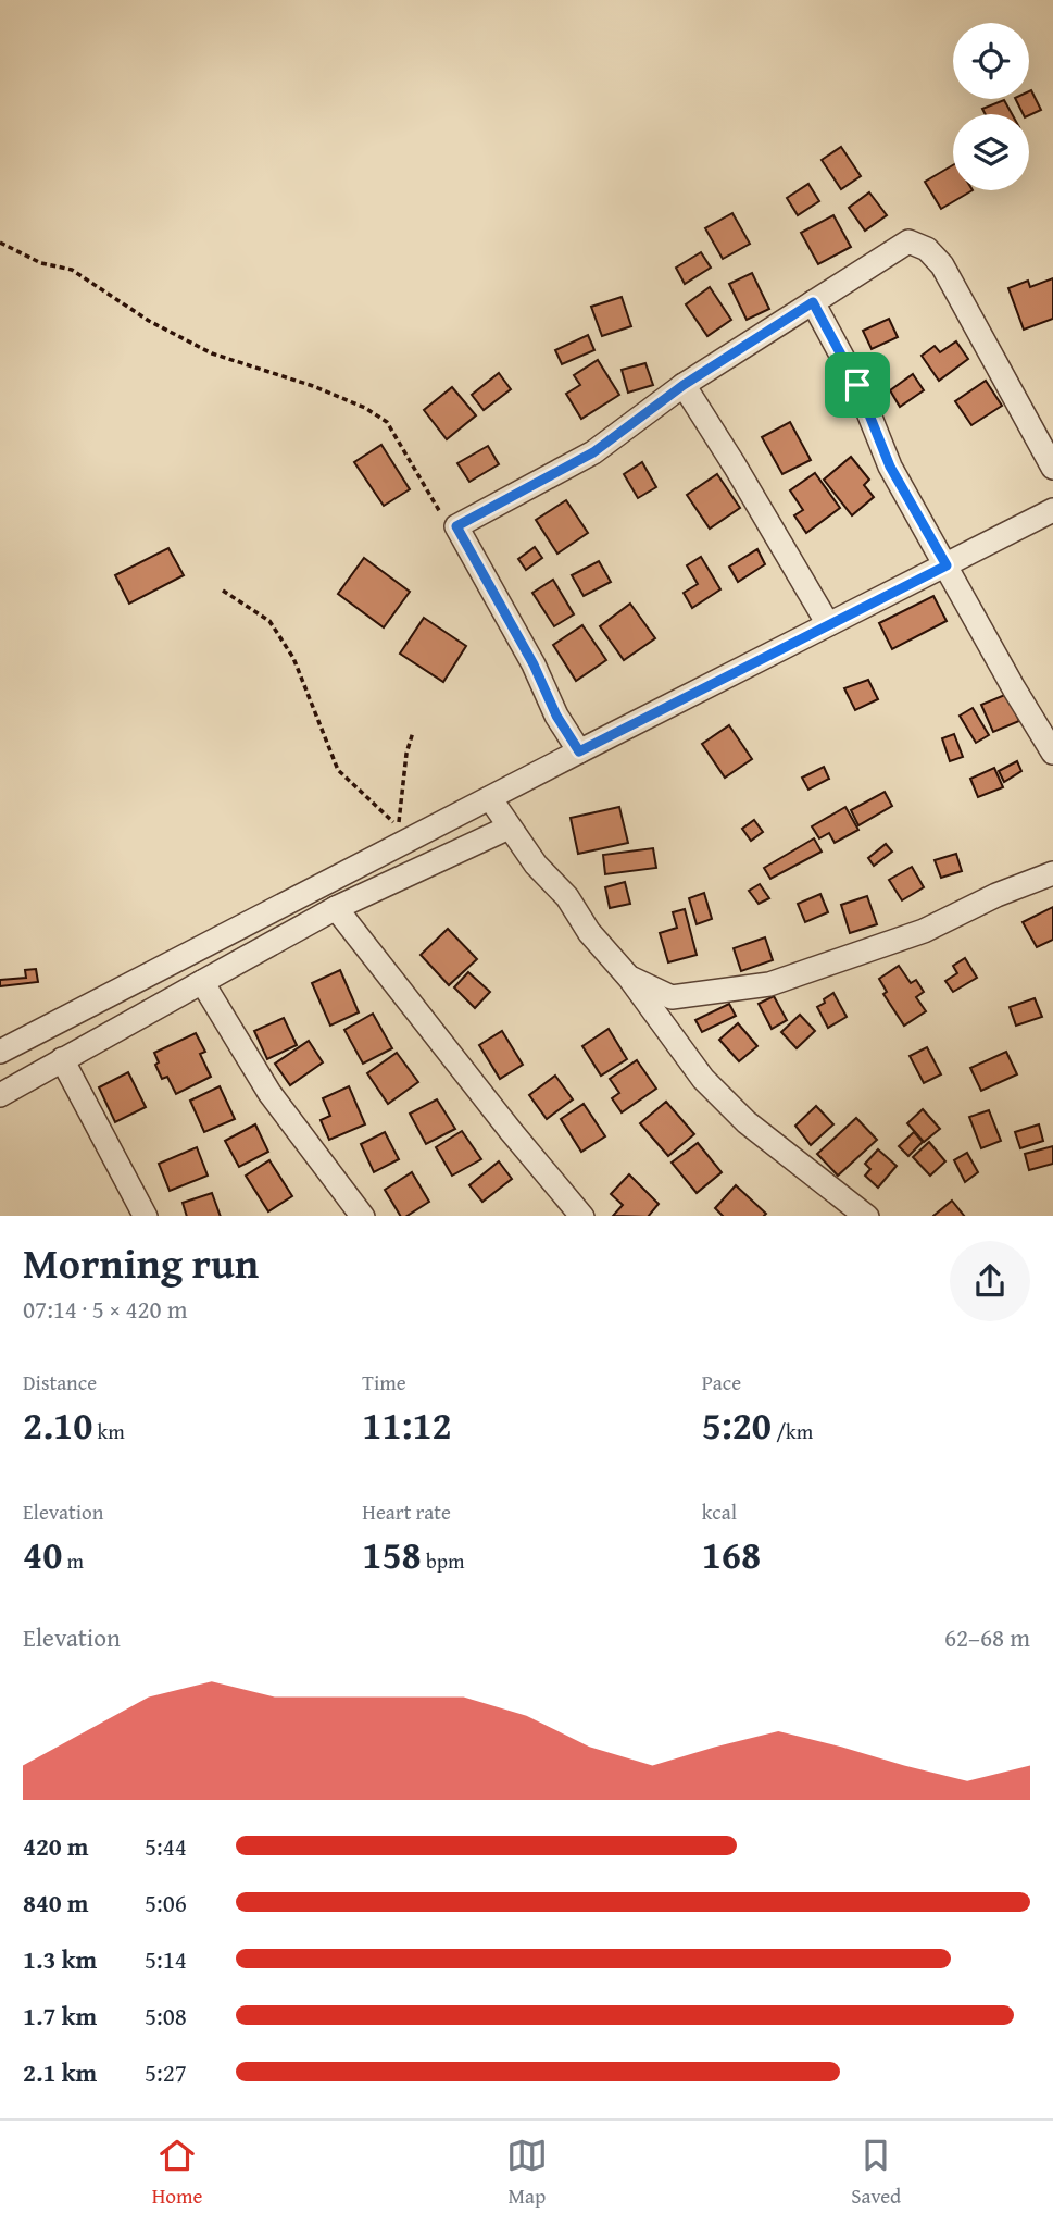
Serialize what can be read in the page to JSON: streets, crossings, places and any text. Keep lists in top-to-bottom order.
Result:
{
  "page": {
    "heading": ["Morning run", "07:14 · 5 × 420 m"],
    "stats": [
      ["Distance", "2.10 km"],
      ["Time", "11:12"],
      ["Pace", "5:20 /km"],
      ["Elevation", "40 m"],
      ["Heart rate", "158 bpm"],
      ["kcal", "168"]
    ],
    "chart": ["Elevation", "62–68 m"],
    "list": [
      {
        "name": "420 m",
        "note": "5:44"
      },
      {
        "name": "840 m",
        "note": "5:06"
      },
      {
        "name": "1.3 km",
        "note": "5:14"
      },
      {
        "name": "1.7 km",
        "note": "5:08"
      },
      {
        "name": "2.1 km",
        "note": "5:27"
      }
    ],
    "tabs": ["Home", "Map", "Saved"]
  }
}
